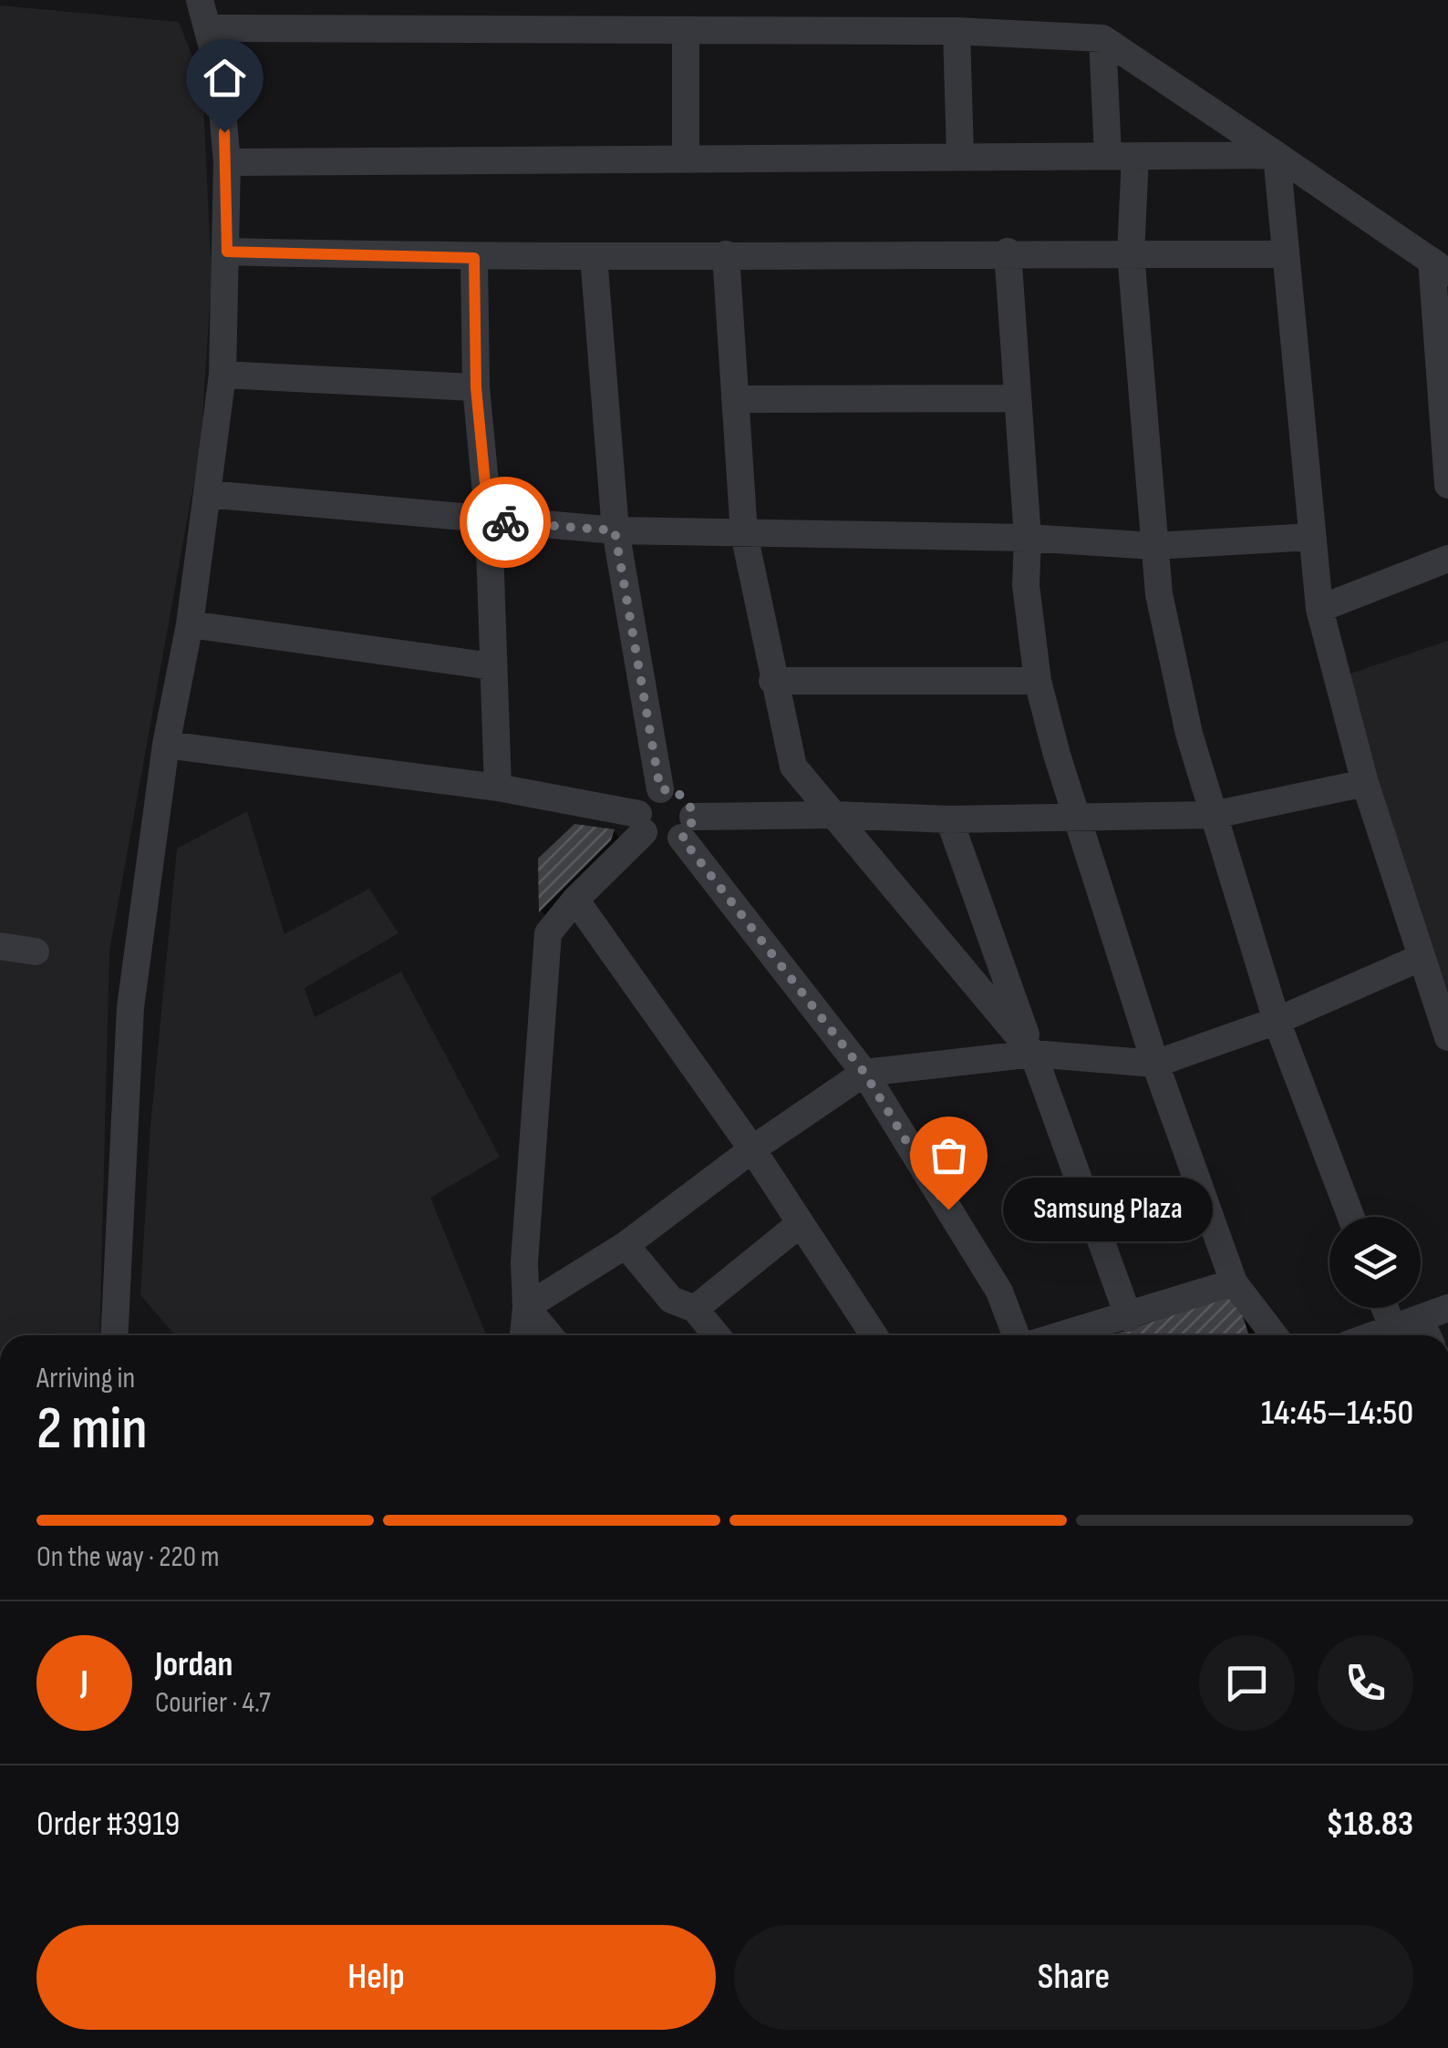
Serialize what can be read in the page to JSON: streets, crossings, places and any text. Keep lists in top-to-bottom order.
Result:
{
  "places": ["Samsung Plaza"],
  "page": {
    "bubble": "Samsung Plaza",
    "heading": ["2 min", "Arriving in", "14:45–14:50"],
    "panel": [
      "Jordan",
      "Courier · 4.7",
      "Order #3919",
      "$18.83"
    ],
    "bar": "On the way · 220 m",
    "round": "J",
    "buttons": ["Help", "Share"]
  }
}
